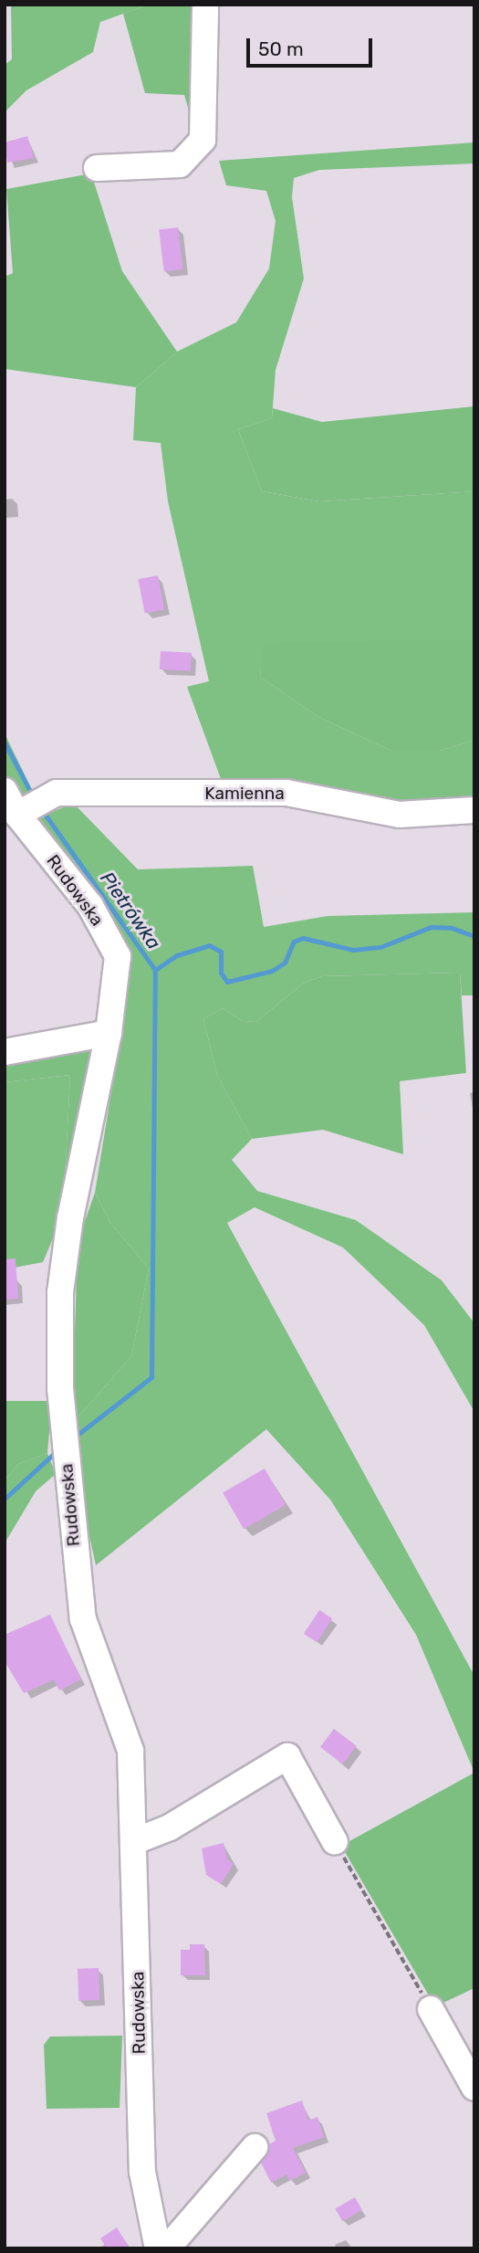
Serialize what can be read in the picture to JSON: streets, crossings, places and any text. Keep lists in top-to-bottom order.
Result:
{
  "streets": {
    "street": ["Kamienna", "Rudowska"]
  },
  "crossings": [
    ["Kamienna", "Rudowska"]
  ],
  "water": ["Pietrówka"],
  "scale_bar": "50 m"
}
